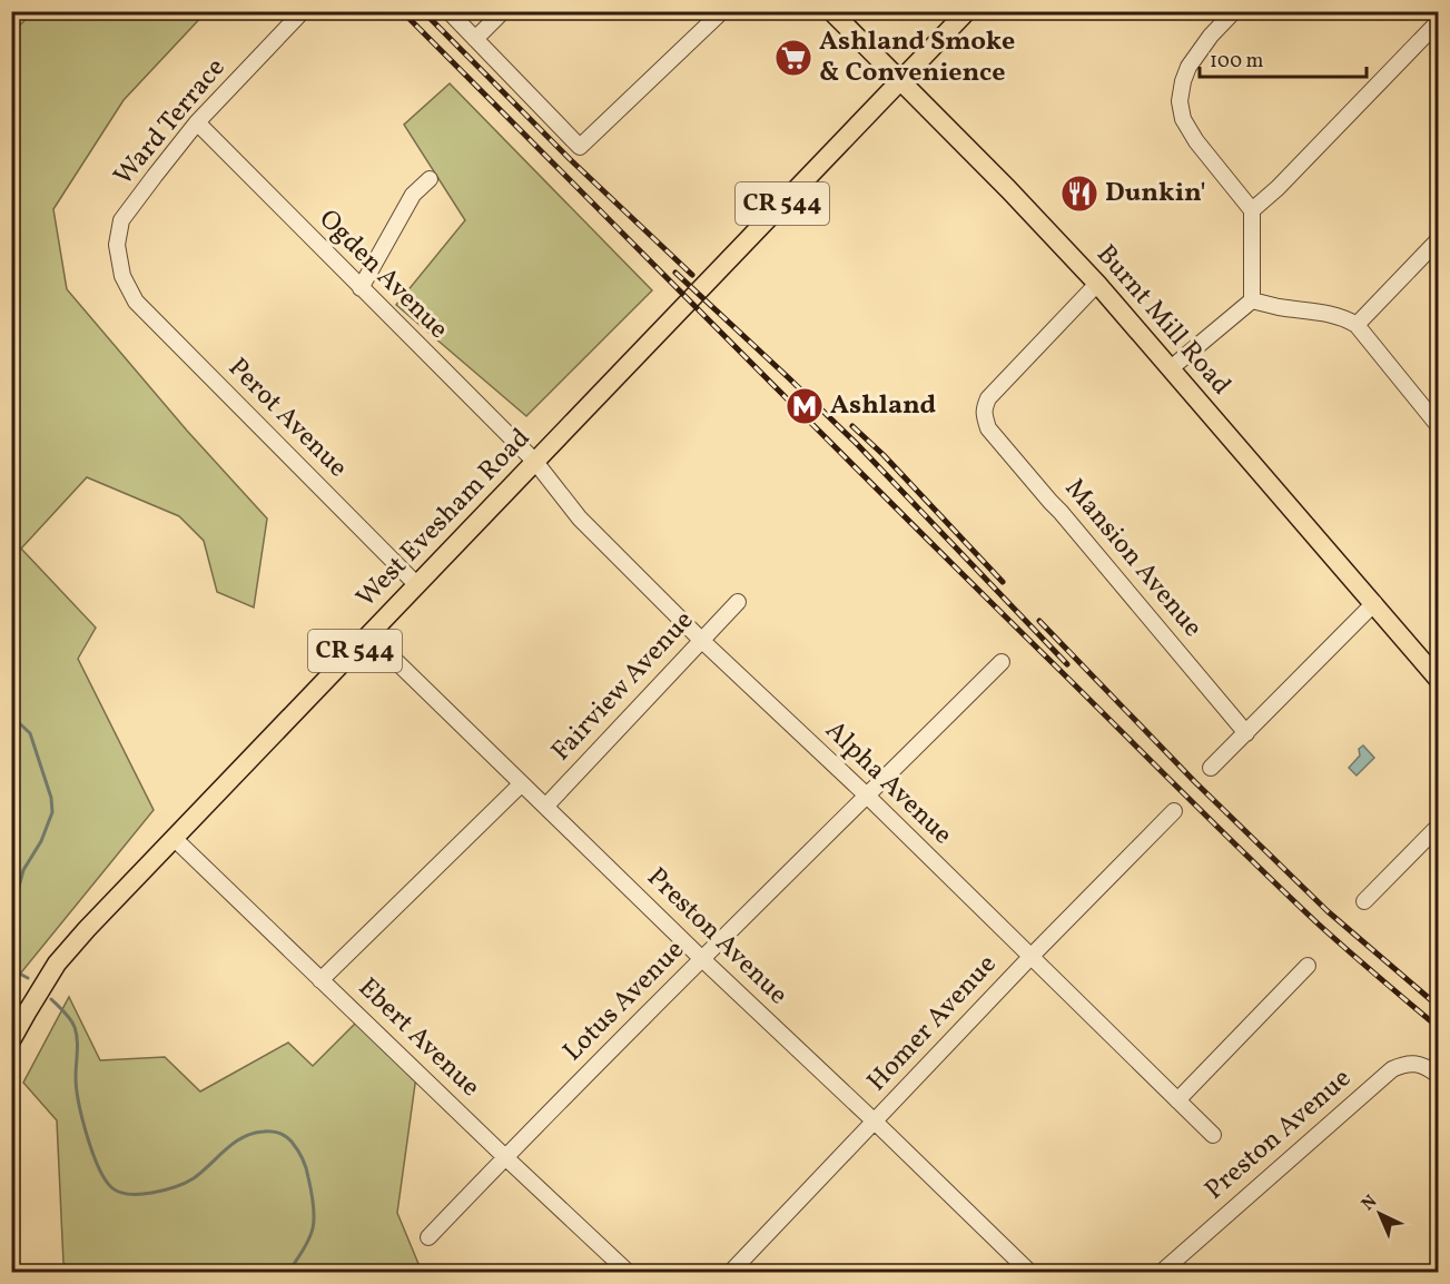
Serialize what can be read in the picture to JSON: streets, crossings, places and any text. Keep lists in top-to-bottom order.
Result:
{
  "streets": {
    "main road": ["CR 544", "Burnt Mill Road", "West Evesham Road"],
    "street": [
      "Ward Terrace",
      "Ogden Avenue",
      "Perot Avenue",
      "Mansion Avenue",
      "Fairview Avenue",
      "Alpha Avenue",
      "Preston Avenue",
      "Lotus Avenue",
      "Homer Avenue",
      "Ebert Avenue"
    ]
  },
  "crossings": [
    ["Ward Terrace", "Ogden Avenue"],
    ["Ward Terrace", "Perot Avenue"],
    ["CR 544", "Burnt Mill Road"],
    ["CR 544", "West Evesham Road"],
    ["Ogden Avenue", "West Evesham Road"],
    ["Ogden Avenue", "Alpha Avenue"],
    ["Burnt Mill Road", "West Evesham Road"],
    ["Burnt Mill Road", "Mansion Avenue"],
    ["Perot Avenue", "West Evesham Road"],
    ["West Evesham Road", "Alpha Avenue"],
    ["West Evesham Road", "Preston Avenue"],
    ["West Evesham Road", "Ebert Avenue"],
    ["Fairview Avenue", "Alpha Avenue"],
    ["Fairview Avenue", "Preston Avenue"],
    ["Alpha Avenue", "Lotus Avenue"],
    ["Alpha Avenue", "Homer Avenue"],
    ["Preston Avenue", "Lotus Avenue"],
    ["Preston Avenue", "Homer Avenue"],
    ["Lotus Avenue", "Ebert Avenue"]
  ],
  "places": {
    "supermarket": ["Ashland Smoke & Convenience"],
    "restaurant": ["Dunkin'"],
    "metro station": ["Ashland"]
  },
  "scale_bar": "100 m",
  "north": "top left"
}
